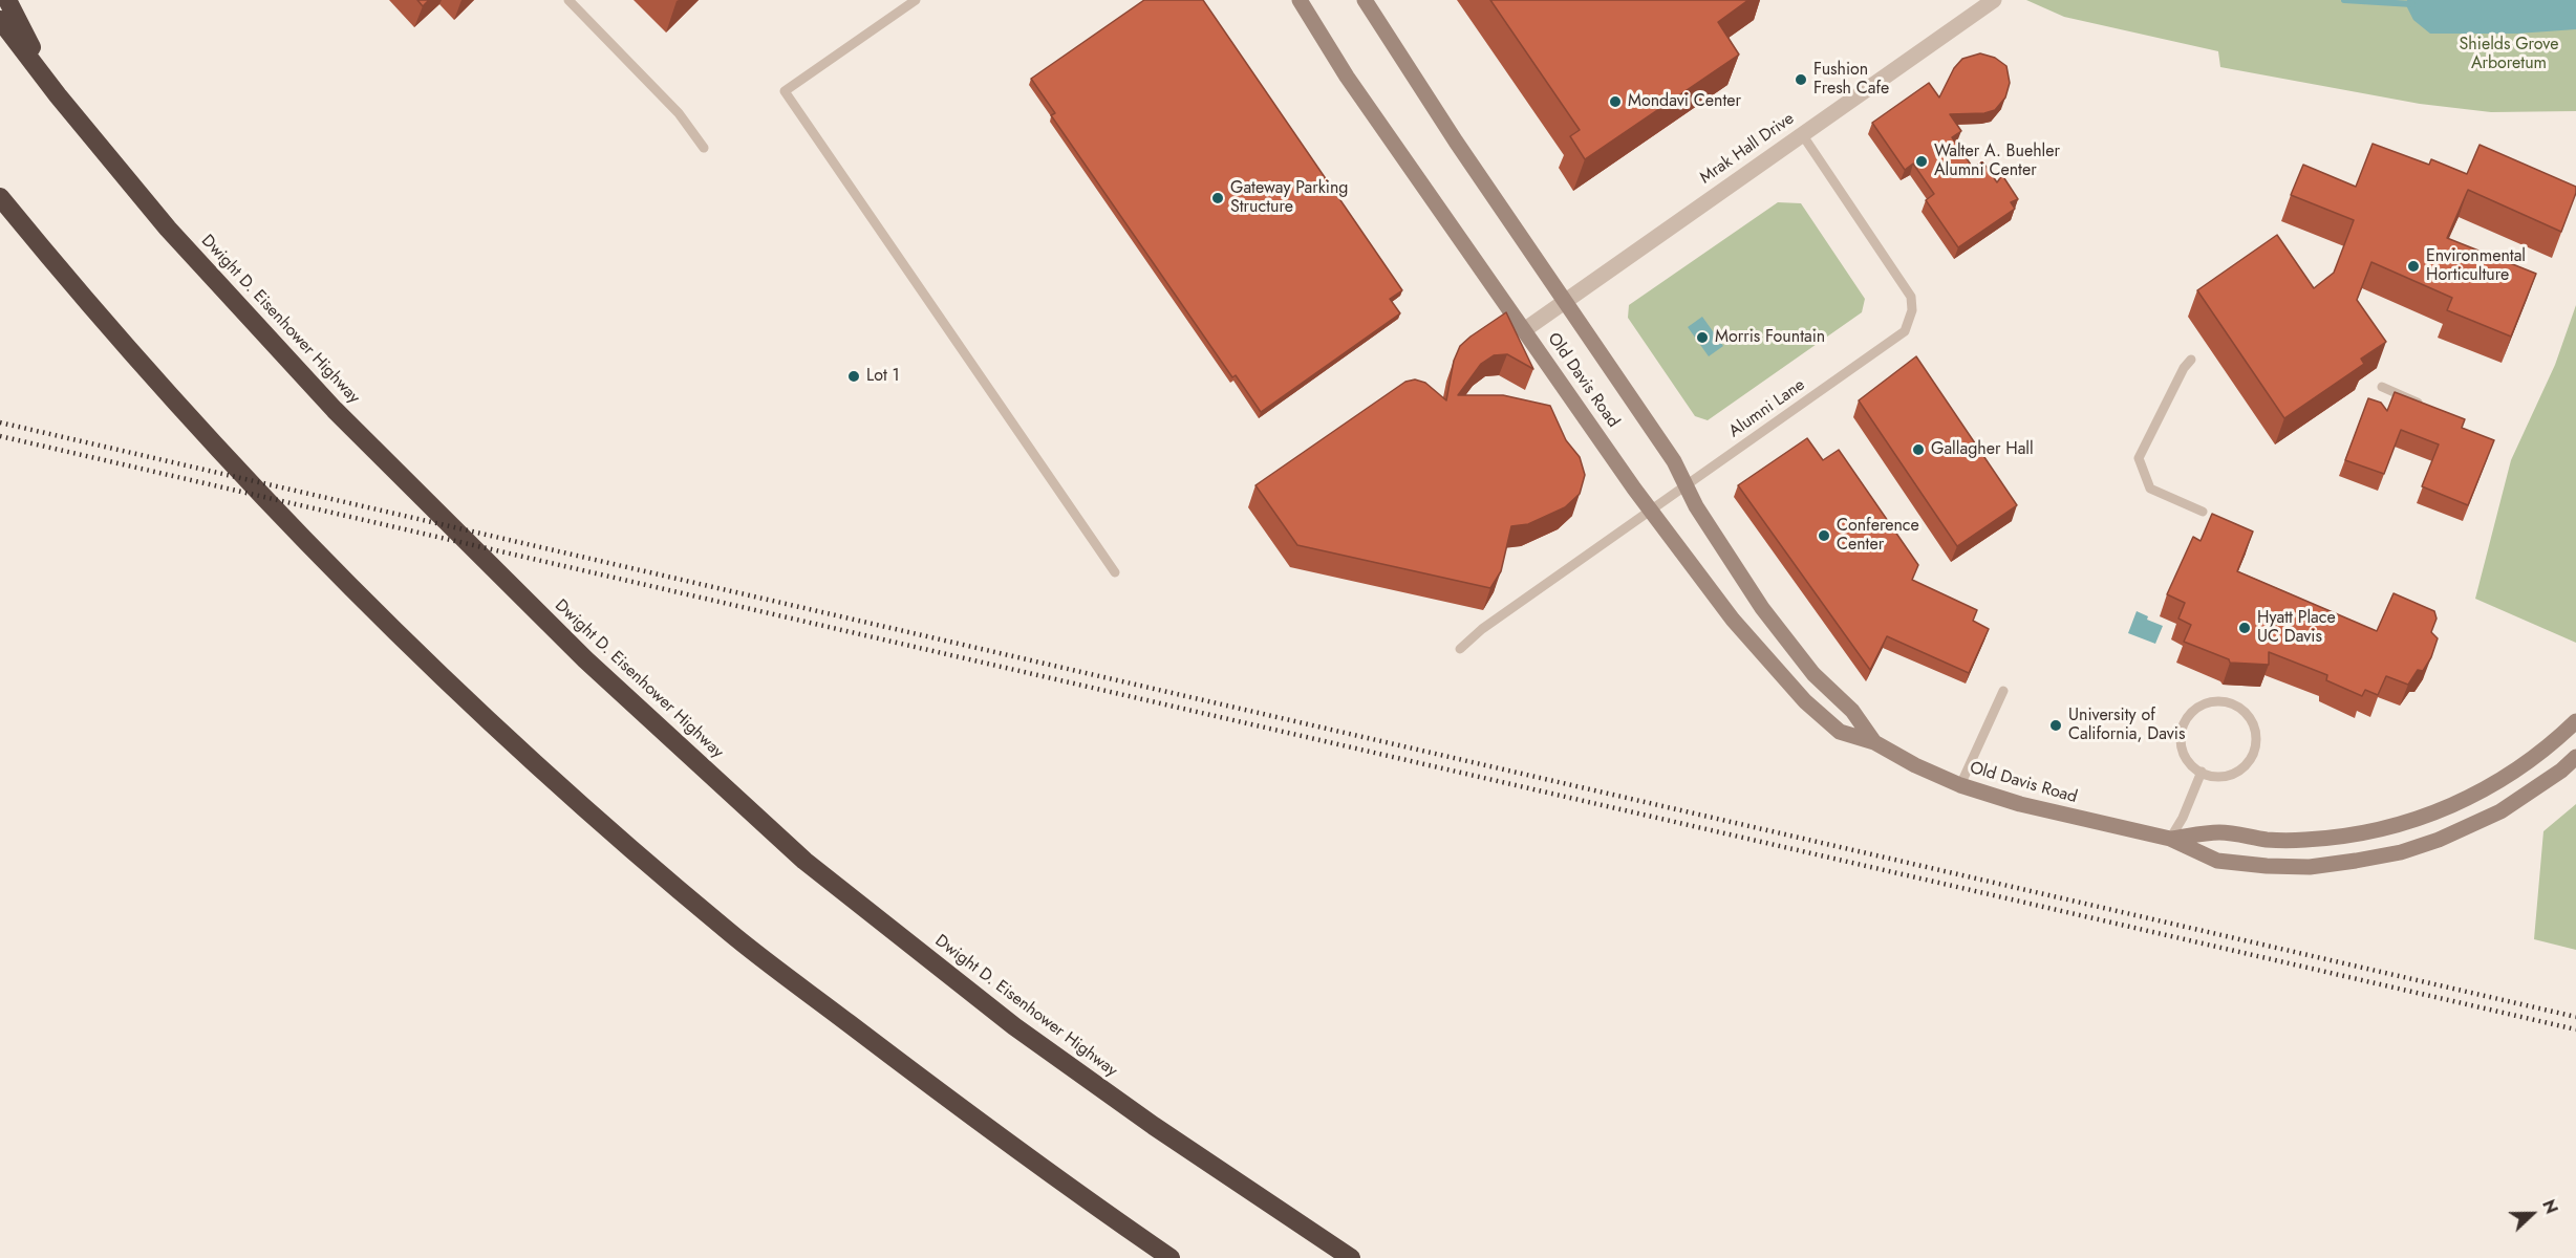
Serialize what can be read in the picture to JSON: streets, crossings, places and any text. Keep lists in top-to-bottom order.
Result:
{
  "streets": {
    "highway": ["Dwight D. Eisenhower Highway"],
    "street": ["Mrak Hall Drive", "Old Davis Road"],
    "lane": ["Alumni Lane"]
  },
  "crossings": [
    ["Mrak Hall Drive", "Old Davis Road"],
    ["Mrak Hall Drive", "Alumni Lane"],
    ["Old Davis Road", "Alumni Lane"]
  ],
  "parks": ["Shields Grove Arboretum"],
  "places": [
    "Fushion Fresh Cafe",
    "Mondavi Center",
    "Walter A. Buehler Alumni Center",
    "Gateway Parking Structure",
    "Environmental Horticulture",
    "Morris Fountain",
    "Lot 1",
    "Gallagher Hall",
    "Conference Center",
    "Hyatt Place UC Davis",
    "University of California, Davis"
  ],
  "north": "right"
}
